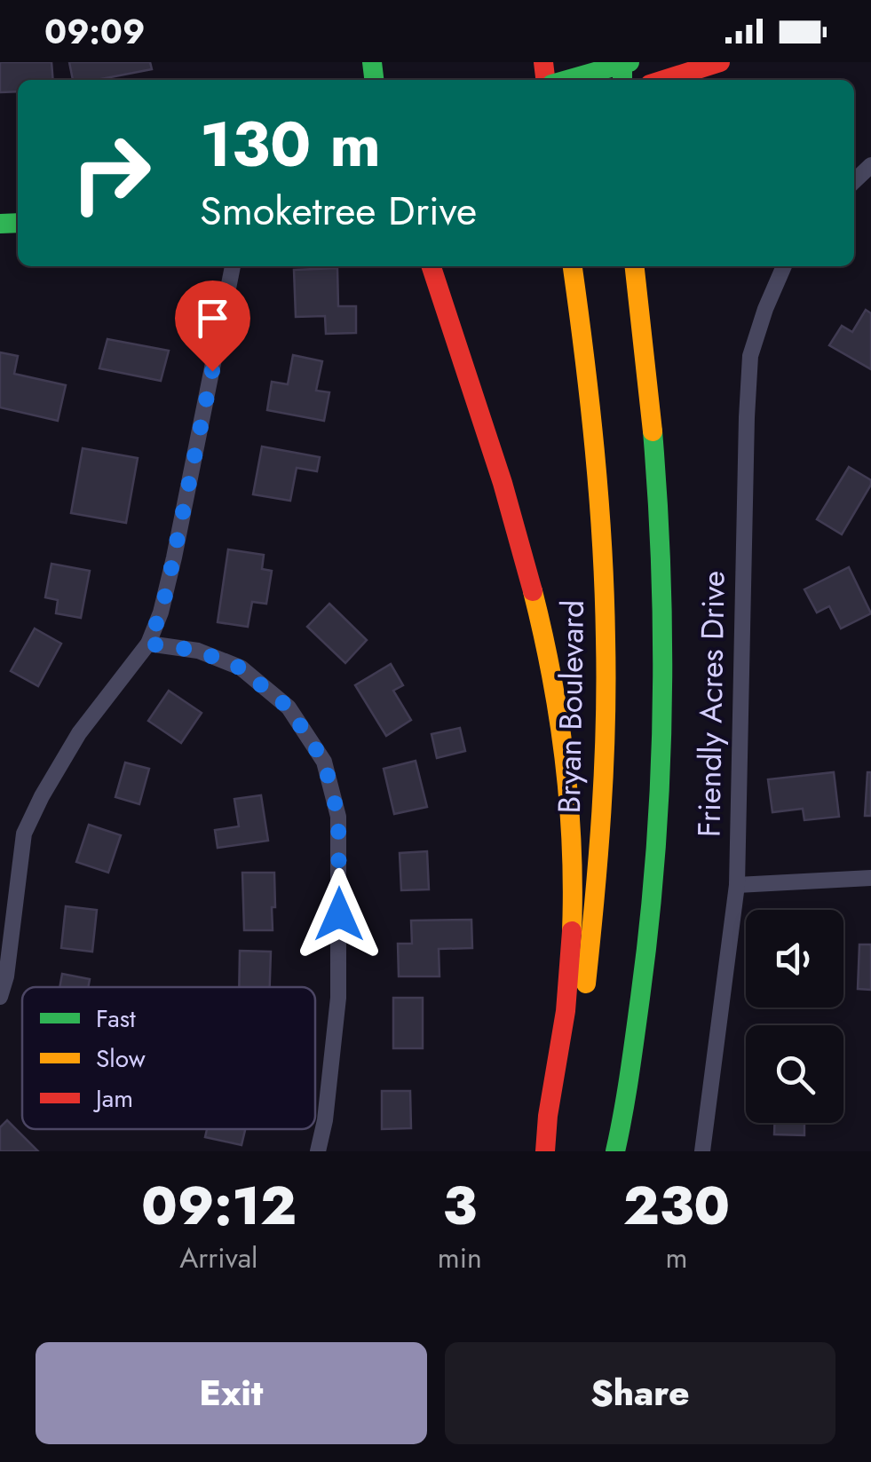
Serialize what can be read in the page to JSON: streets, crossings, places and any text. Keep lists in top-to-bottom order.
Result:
{
  "streets": {
    "main road": ["Bryan Boulevard"],
    "street": ["Friendly Acres Drive"]
  },
  "legend": ["Fast", "Slow", "Jam"],
  "page": {
    "status": "09:09",
    "turn": ["130 m", "Smoketree Drive"],
    "eta": [
      "09:12",
      "Arrival",
      "3",
      "min",
      "230",
      "m"
    ],
    "buttons": ["Exit", "Share"]
  }
}
